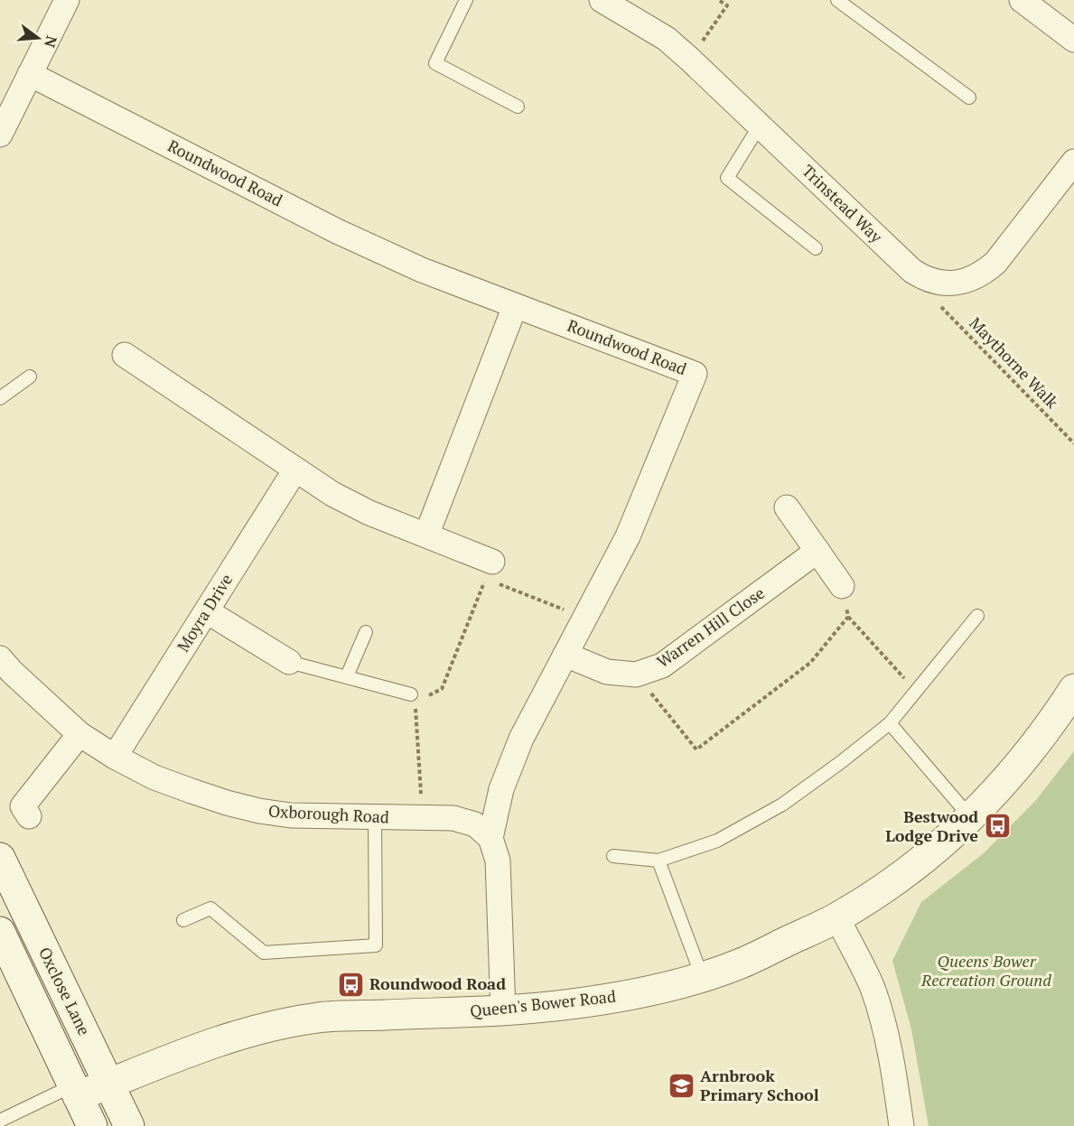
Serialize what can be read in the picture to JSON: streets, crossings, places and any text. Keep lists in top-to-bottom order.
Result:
{
  "streets": {
    "street": [
      "Roundwood Road",
      "Trinstead Way",
      "Moyra Drive",
      "Warren Hill Close",
      "Oxborough Road",
      "Oxclose Lane",
      "Queen's Bower Road"
    ],
    "path": ["Maythorne Walk"]
  },
  "crossings": [
    ["Roundwood Road", "Warren Hill Close"],
    ["Roundwood Road", "Oxborough Road"],
    ["Roundwood Road", "Queen's Bower Road"],
    ["Moyra Drive", "Oxborough Road"],
    ["Oxclose Lane", "Queen's Bower Road"]
  ],
  "parks": ["Queens Bower Recreation Ground"],
  "places": {
    "bus stop": ["Bestwood Lodge Drive", "Roundwood Road"],
    "school or university": ["Arnbrook Primary School"]
  },
  "north": "right"
}
